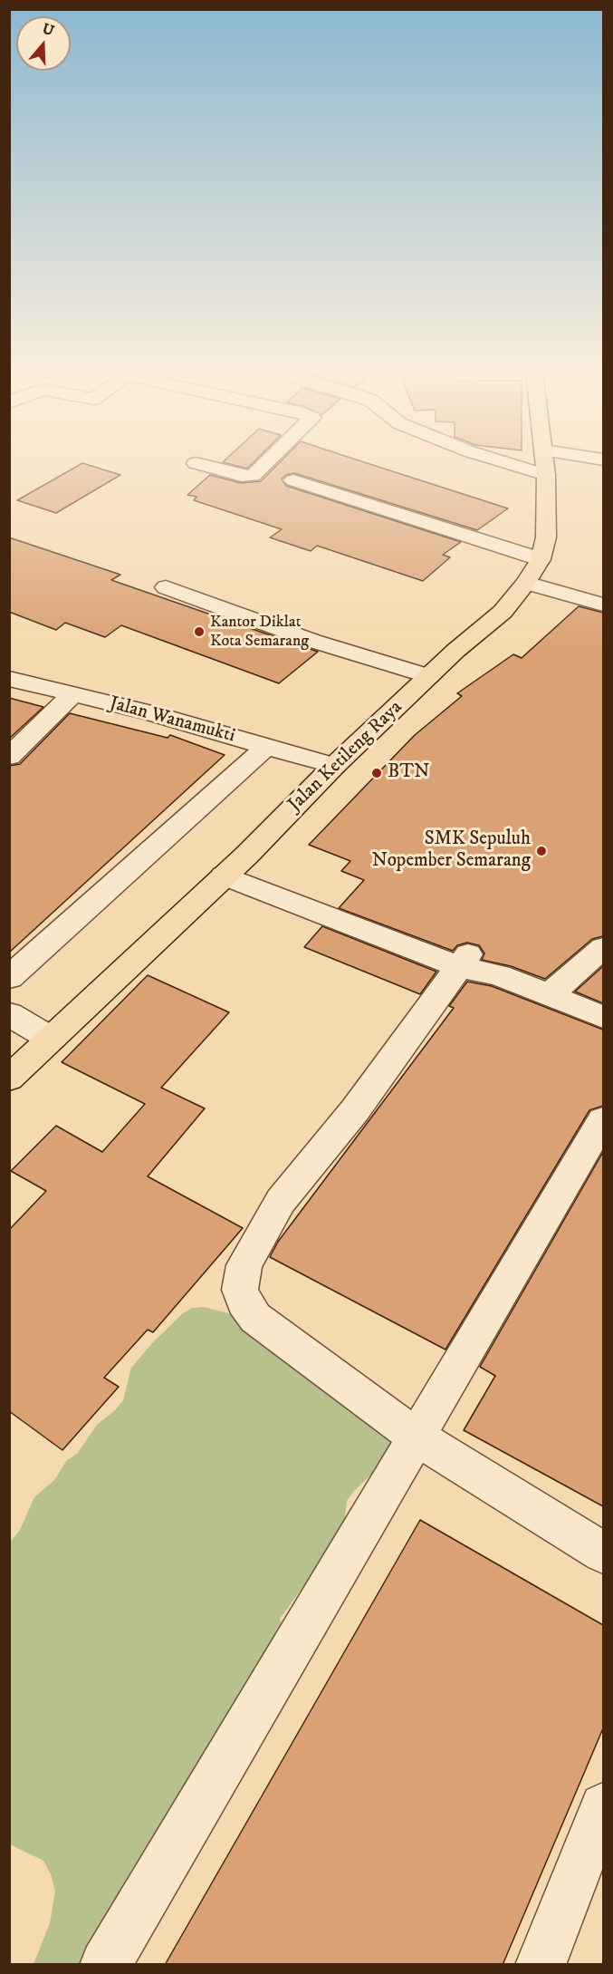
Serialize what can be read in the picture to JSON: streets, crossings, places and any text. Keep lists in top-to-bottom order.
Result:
{
  "streets": {
    "main road": ["Jalan Ketileng Raya"],
    "street": ["Jalan Wanamukti"]
  },
  "crossings": [
    ["Jalan Wanamukti", "Jalan Ketileng Raya"]
  ],
  "places": ["Kantor Diklat Kota Semarang", "BTN", "SMK Sepuluh Nopember Semarang"],
  "north": "top"
}
